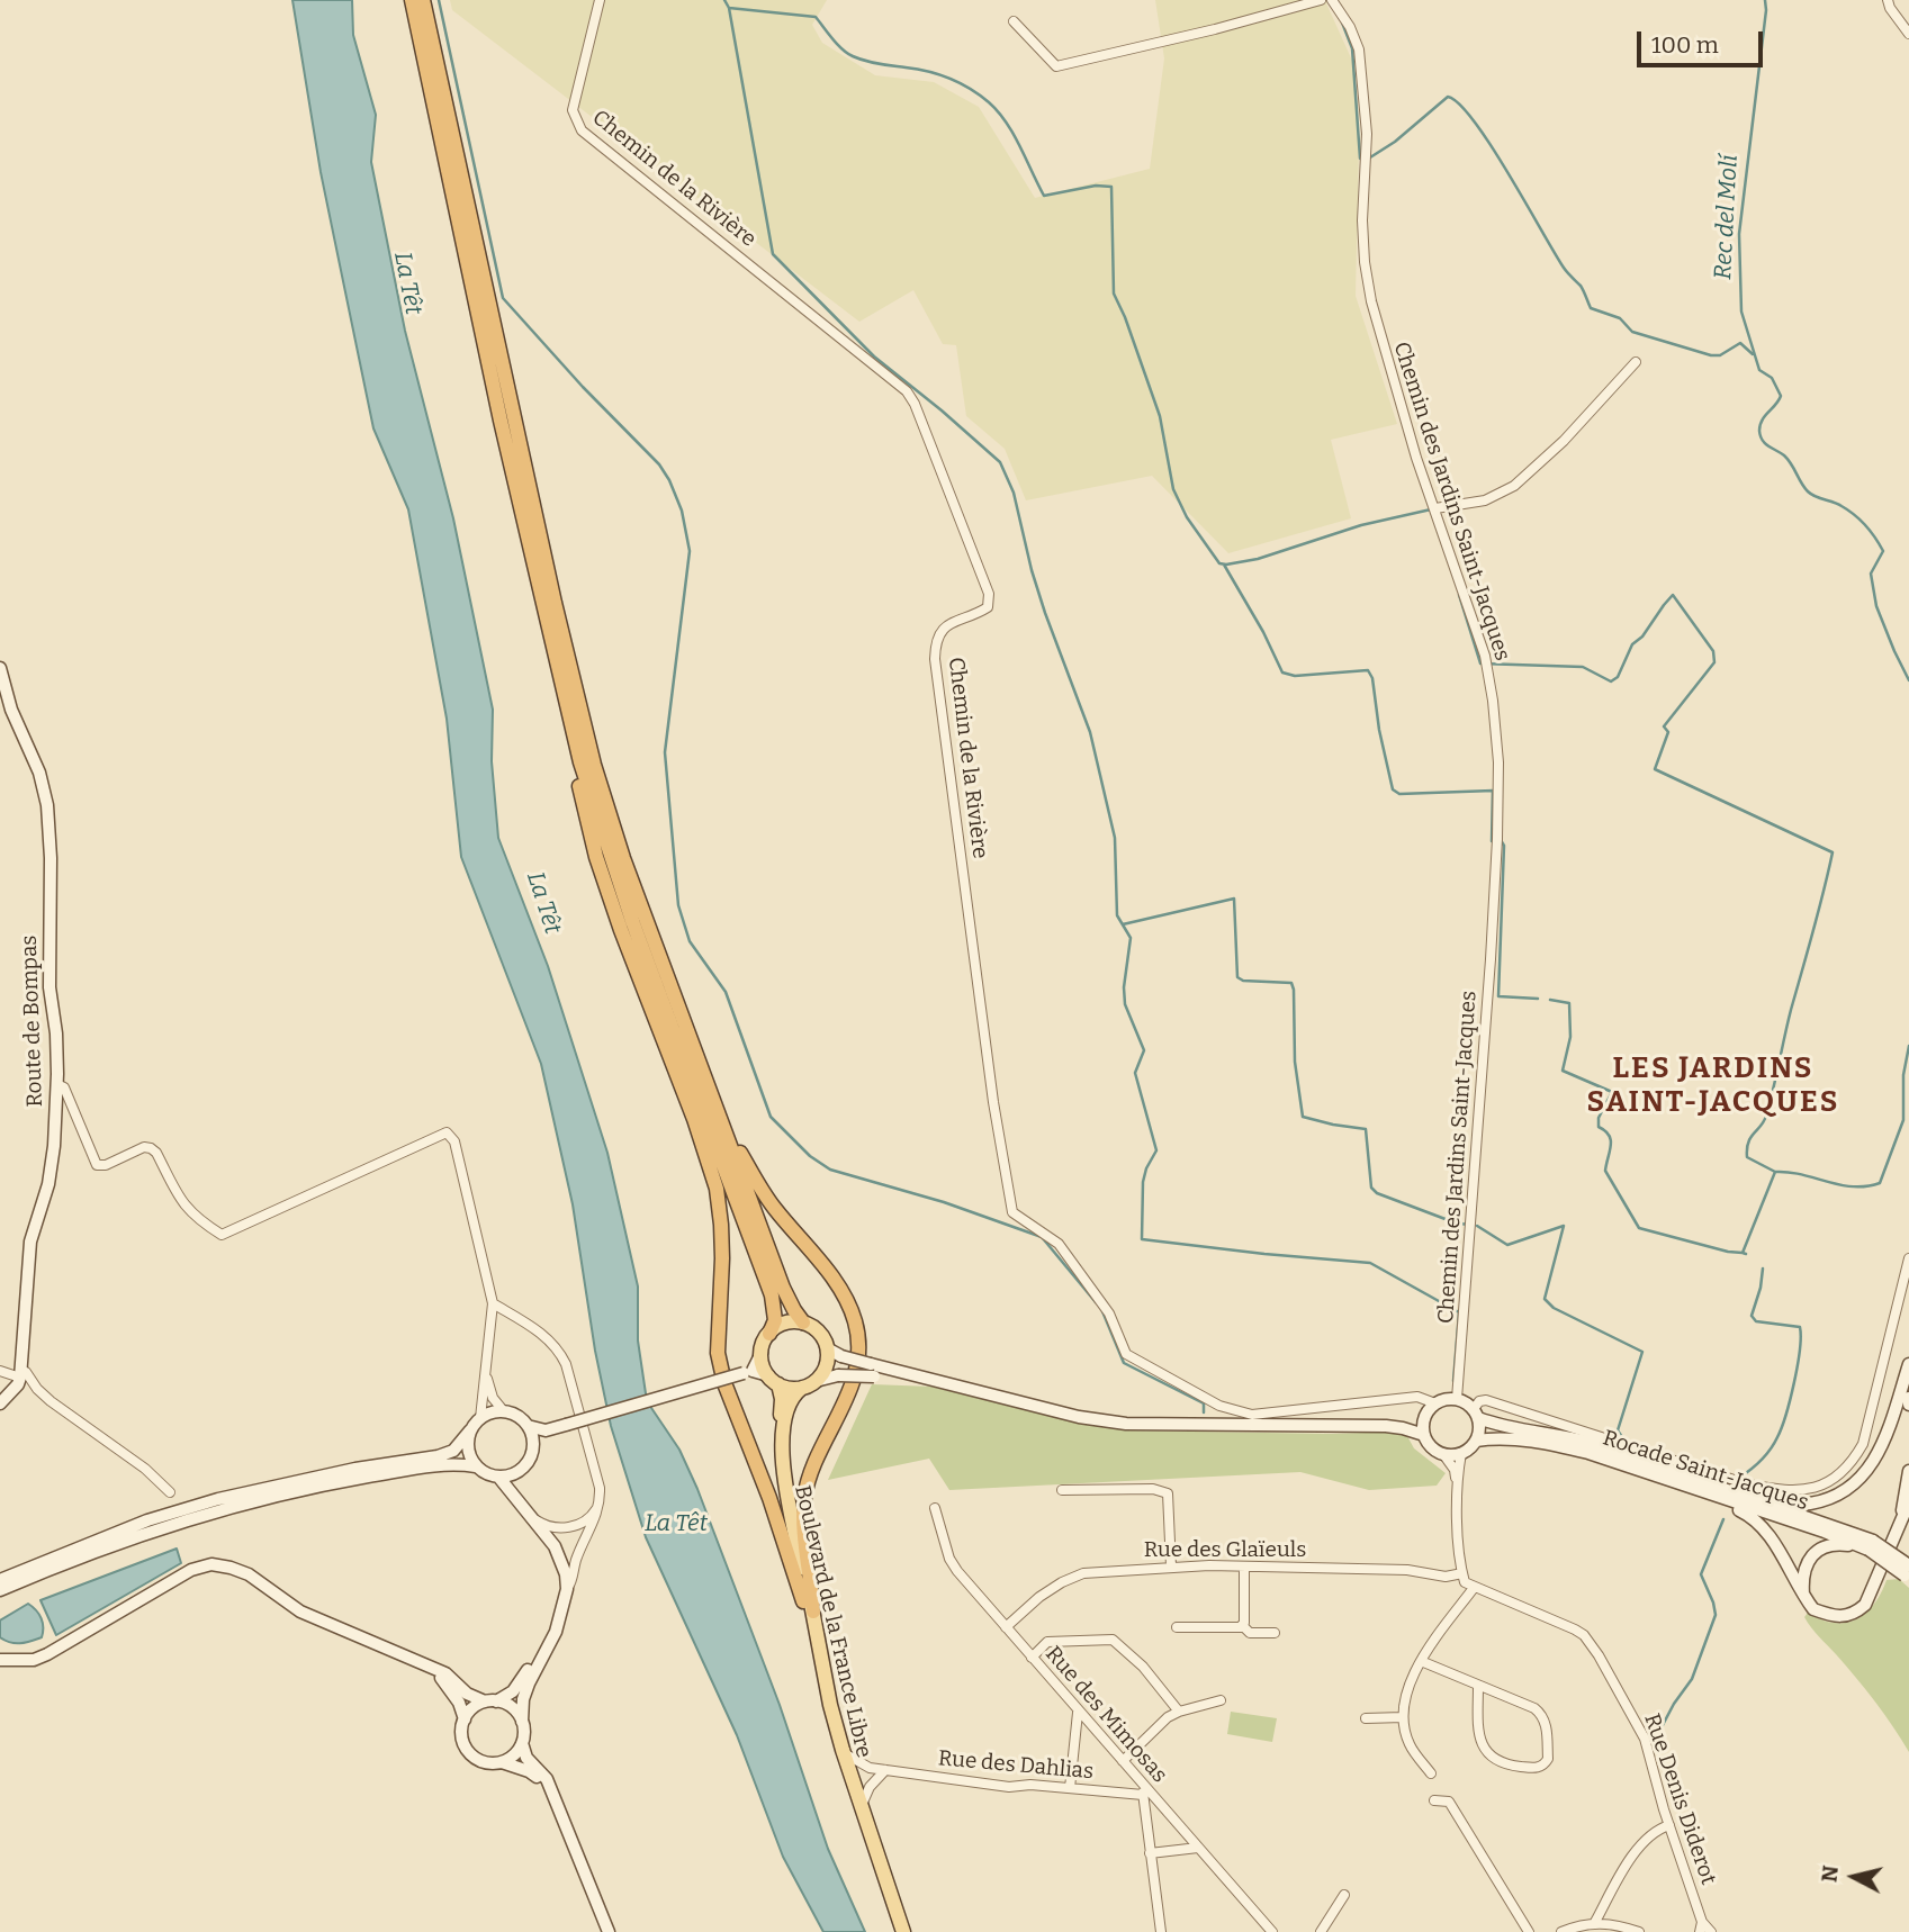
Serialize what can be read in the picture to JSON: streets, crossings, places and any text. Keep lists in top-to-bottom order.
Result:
{
  "streets": {
    "main road": ["Route de Bompas", "Rocade Saint-Jacques", "Boulevard de la France Libre"],
    "street": [
      "Chemin de la Rivière",
      "Chemin des Jardins Saint-Jacques",
      "Rue des Glaïeuls",
      "Rue des Mimosas",
      "Rue des Dahlias",
      "Rue Denis Diderot"
    ]
  },
  "crossings": [
    ["Chemin de la Rivière", "Chemin des Jardins Saint-Jacques"],
    ["Chemin de la Rivière", "Rocade Saint-Jacques"],
    ["Chemin des Jardins Saint-Jacques", "Rocade Saint-Jacques"],
    ["Rue des Glaïeuls", "Rue des Mimosas"],
    ["Boulevard de la France Libre", "Rue des Dahlias"],
    ["Rue des Mimosas", "Rue des Dahlias"]
  ],
  "districts": ["LES JARDINS SAINT-JACQUES"],
  "water": ["Rec del Molí", "La Têt"],
  "scale_bar": "100 m",
  "north": "left"
}
